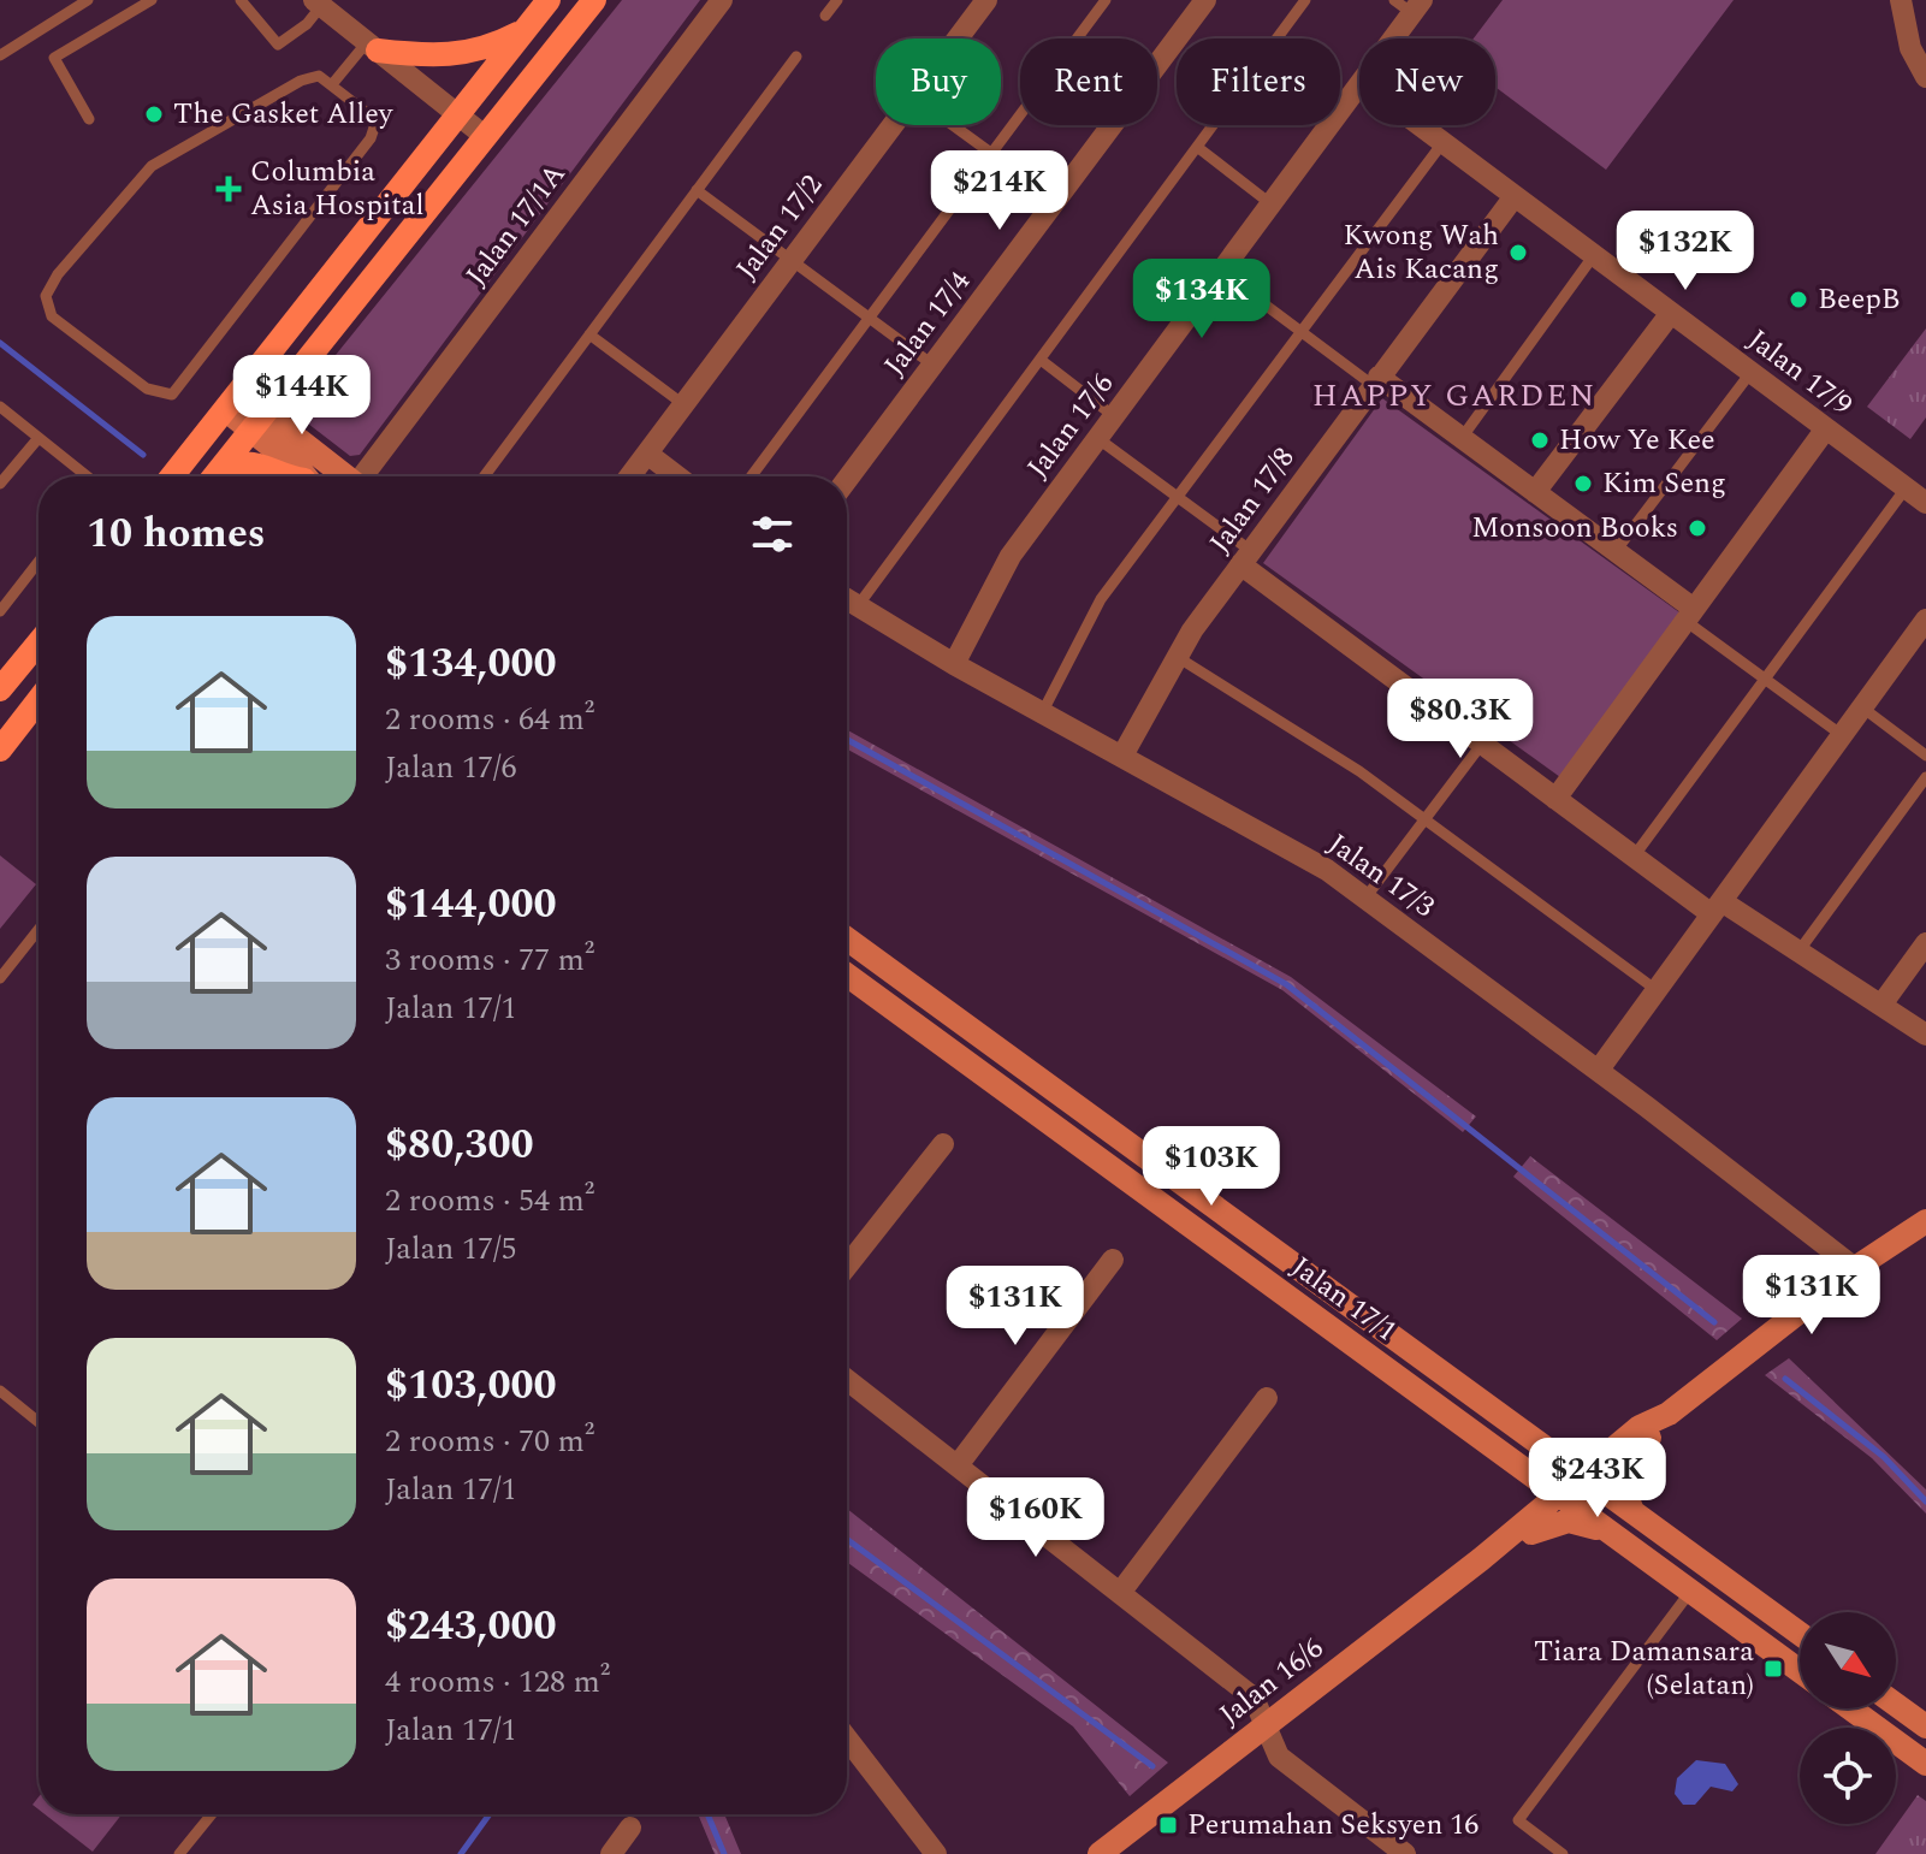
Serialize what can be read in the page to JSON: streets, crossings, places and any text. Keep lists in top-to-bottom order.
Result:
{
  "streets": {
    "street": [
      "Jalan 17/1A",
      "Jalan 17/2",
      "Jalan 17/4",
      "Jalan 17/9",
      "Jalan 17/6",
      "Jalan 17/8",
      "Jalan 17/3",
      "Jalan 17/1",
      "Jalan 16/6"
    ]
  },
  "crossings": [
    ["Jalan 17/9", "Jalan 17/8"],
    ["Jalan 17/6", "Jalan 17/3"],
    ["Jalan 17/8", "Jalan 17/3"],
    ["Jalan 17/1", "Jalan 16/6"]
  ],
  "districts": ["HAPPY GARDEN"],
  "places": {
    "other": [
      "The Gasket Alley",
      "Kwong Wah Ais Kacang",
      "BeepB",
      "How Ye Kee",
      "Kim Seng",
      "Monsoon Books"
    ],
    "health": ["Columbia Asia Hospital"],
    "transit": ["Tiara Damansara (Selatan)", "Perumahan Seksyen 16"]
  },
  "north": "bottom right",
  "page": {
    "chip": [
      "Buy",
      "Rent",
      "Filters",
      "New"
    ],
    "price": [
      "$214K",
      "$132K",
      "$134K",
      "$144K",
      "$80.3K",
      "$103K",
      "$131K",
      "$131K",
      "$243K",
      "$160K"
    ],
    "heading": "10 homes",
    "list": [
      {
        "name": "$134,000",
        "note": "2 rooms · 64 m² · Jalan 17/6"
      },
      {
        "name": "$144,000",
        "note": "3 rooms · 77 m² · Jalan 17/1"
      },
      {
        "name": "$80,300",
        "note": "2 rooms · 54 m² · Jalan 17/5"
      },
      {
        "name": "$103,000",
        "note": "2 rooms · 70 m² · Jalan 17/1"
      },
      {
        "name": "$243,000",
        "note": "4 rooms · 128 m² · Jalan 17/1"
      }
    ]
  }
}
